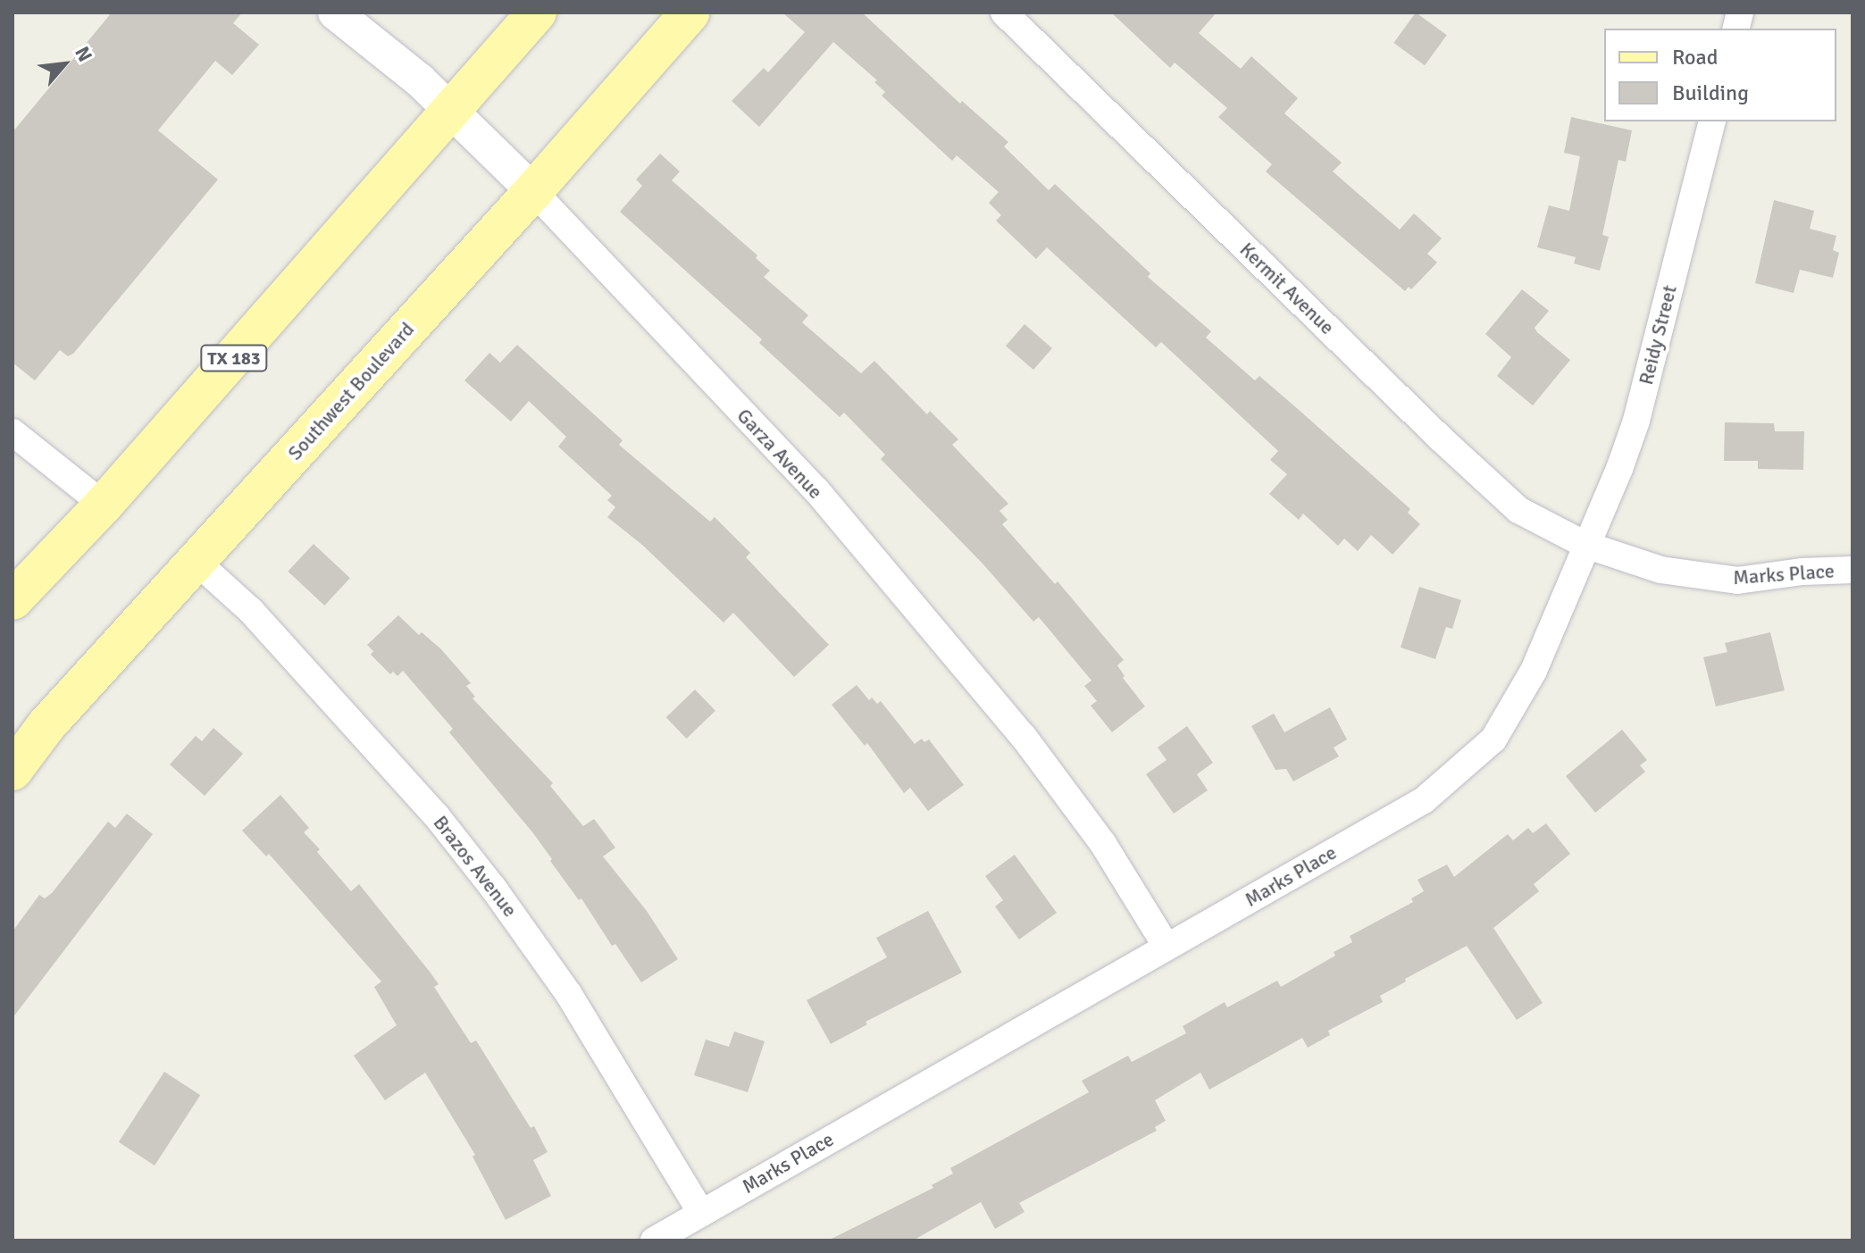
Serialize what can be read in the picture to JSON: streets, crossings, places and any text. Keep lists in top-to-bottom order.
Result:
{
  "streets": {
    "main road": ["TX 183", "Southwest Boulevard"],
    "street": [
      "Kermit Avenue",
      "Reidy Street",
      "Garza Avenue",
      "Marks Place",
      "Brazos Avenue"
    ]
  },
  "crossings": [
    ["Kermit Avenue", "Reidy Street"],
    ["Kermit Avenue", "Marks Place"],
    ["Reidy Street", "Marks Place"],
    ["TX 183", "Garza Avenue"],
    ["Southwest Boulevard", "Garza Avenue"],
    ["Southwest Boulevard", "Brazos Avenue"],
    ["Garza Avenue", "Marks Place"],
    ["Marks Place", "Brazos Avenue"]
  ],
  "legend": ["Road", "Building"],
  "north": "top right"
}
